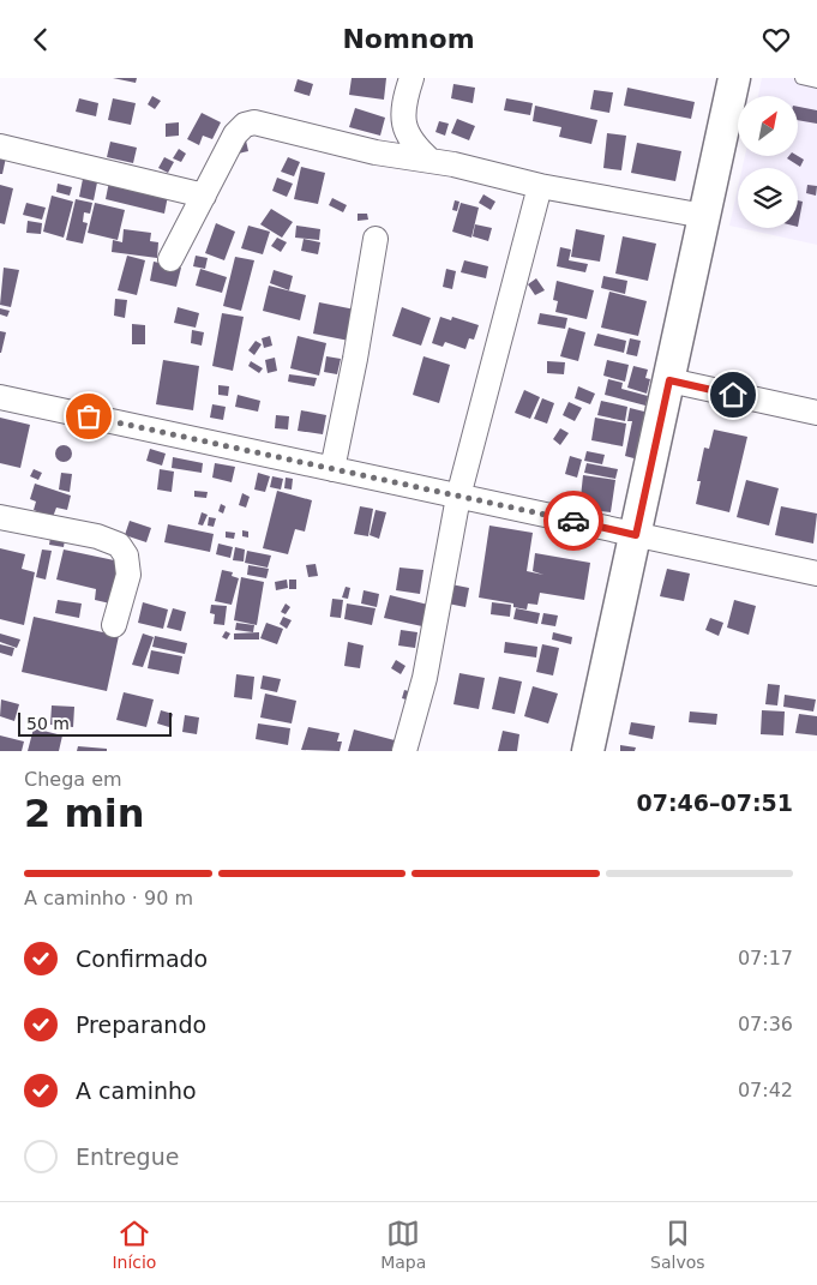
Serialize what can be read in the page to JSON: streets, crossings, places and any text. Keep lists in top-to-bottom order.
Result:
{
  "scale_bar": "50 m",
  "north": "top right",
  "page": {
    "header": "Nomnom",
    "scale": "50 m",
    "heading": ["2 min", "Chega em", "07:46–07:51"],
    "bar": "A caminho · 90 m",
    "list": [
      ["Confirmado", "07:17"],
      ["Preparando", "07:36"],
      ["A caminho", "07:42"],
      "Entregue"
    ],
    "tabs": ["Início", "Mapa", "Salvos"]
  }
}
